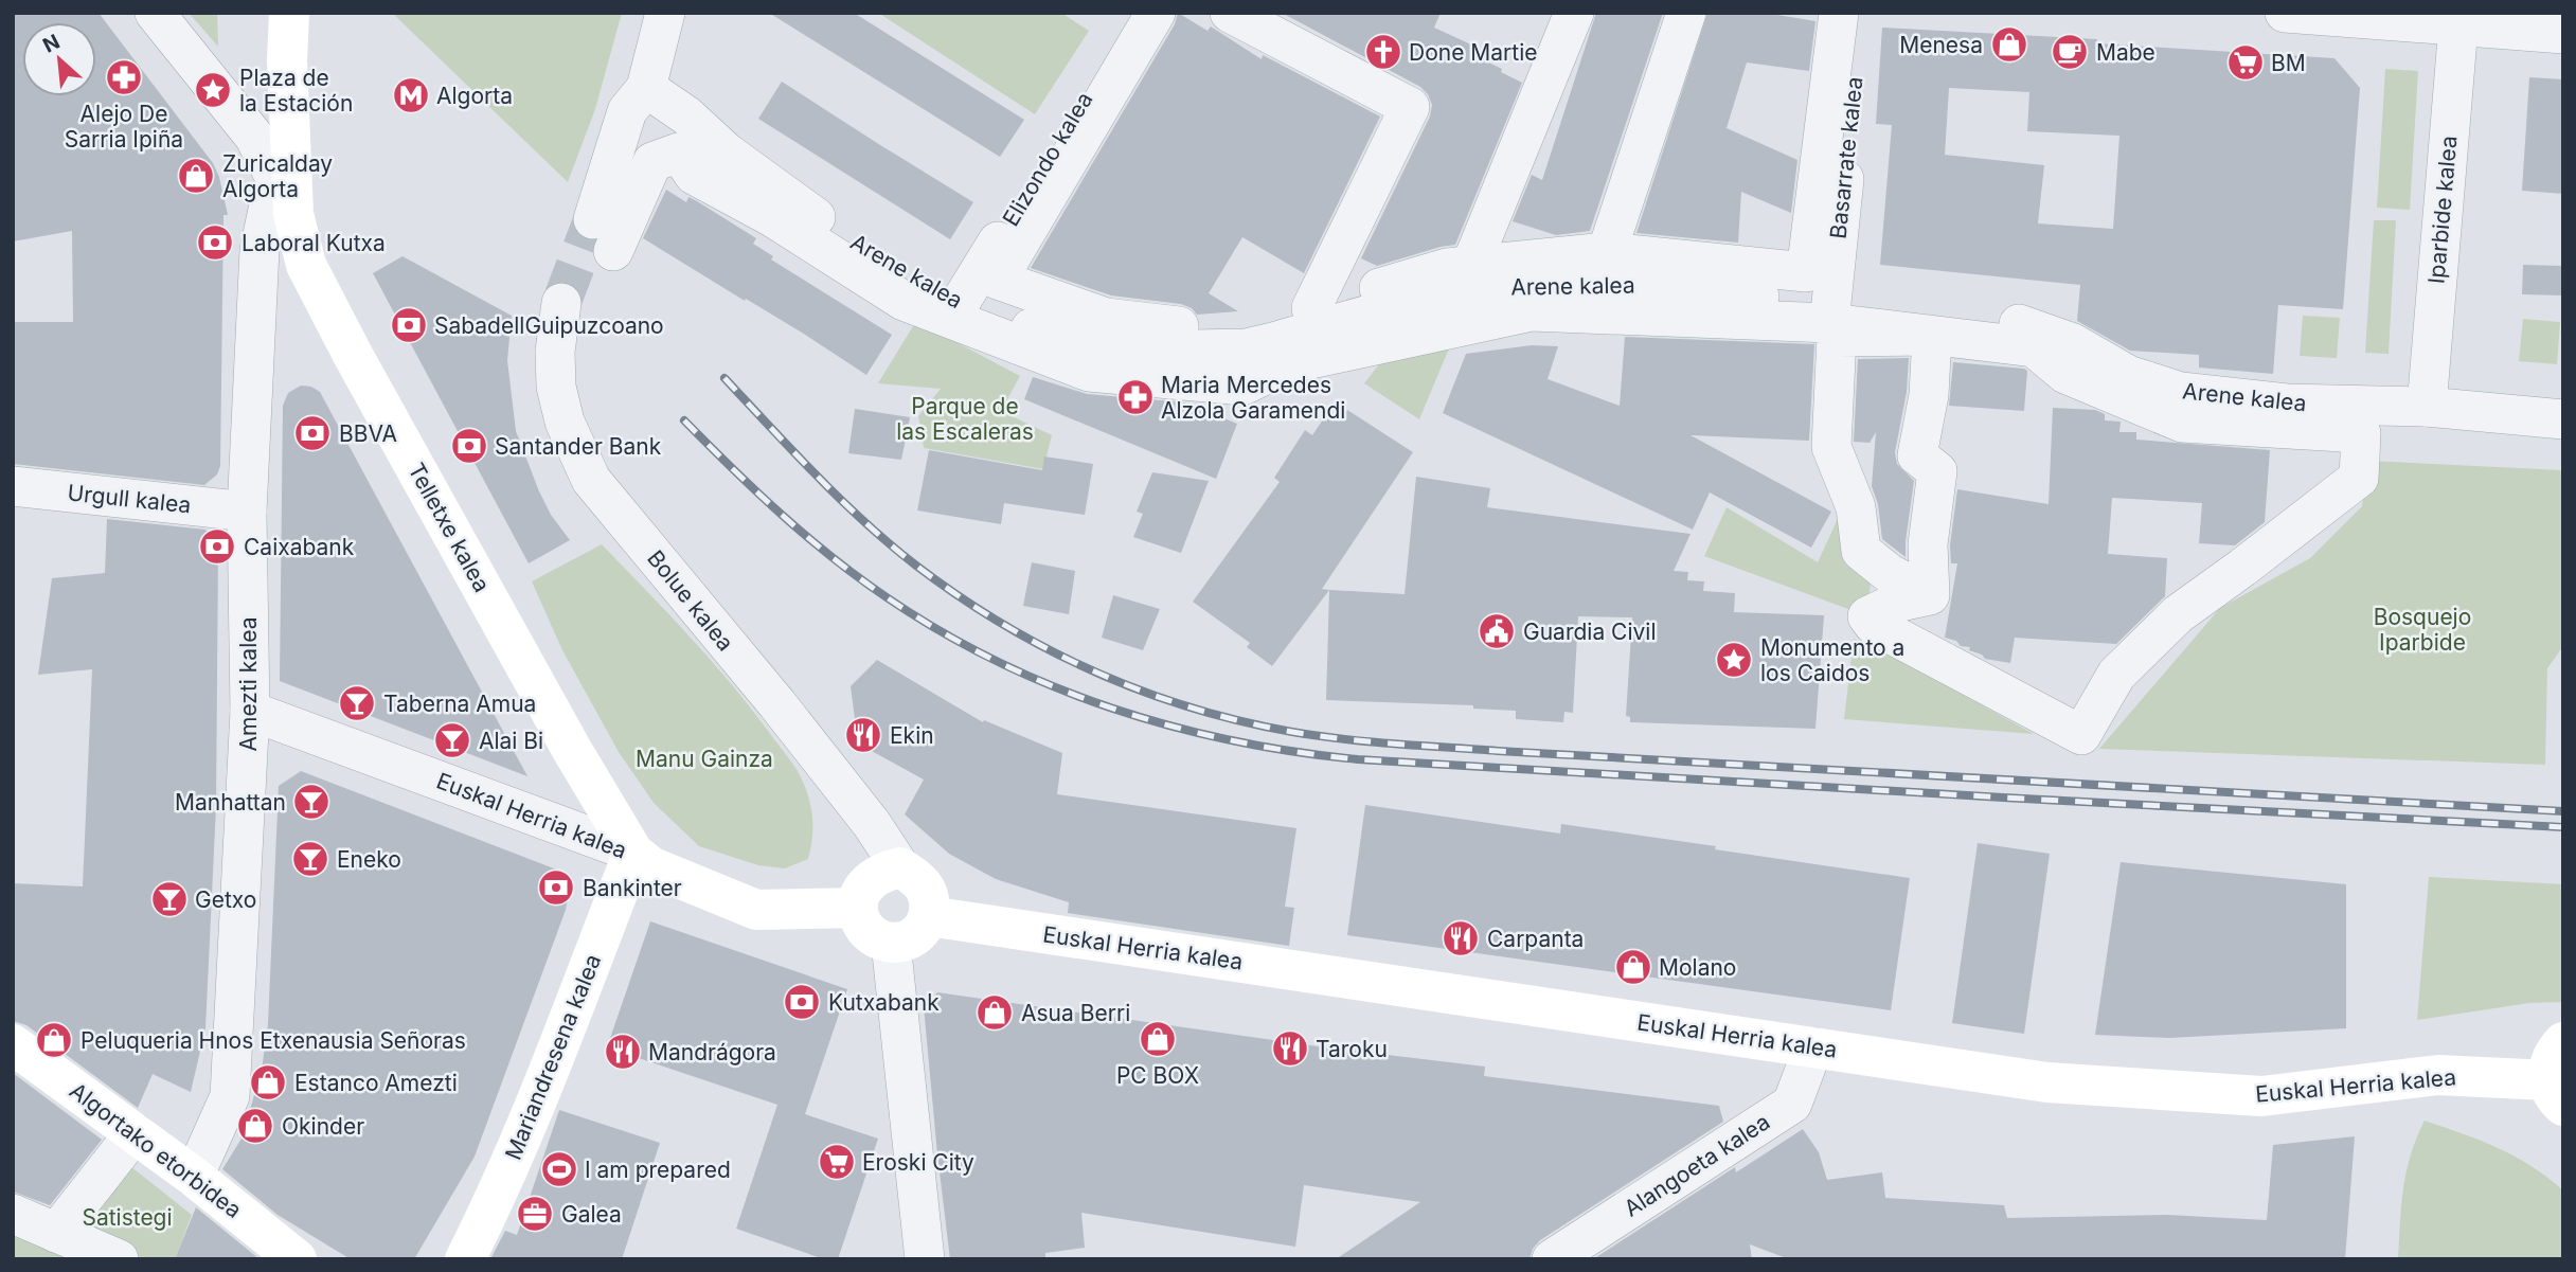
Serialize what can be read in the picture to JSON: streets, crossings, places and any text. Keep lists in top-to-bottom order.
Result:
{
  "streets": {
    "street": [
      "Basarrate kalea",
      "Elizondo kalea",
      "Iparbide kalea",
      "Arene kalea",
      "Urgull kalea",
      "Telletxe kalea",
      "Bolue kalea",
      "Amezti kalea",
      "Euskal Herria kalea",
      "Mariandresena kalea",
      "Algortako etorbidea",
      "Alangoeta kalea"
    ]
  },
  "crossings": [
    ["Basarrate kalea", "Arene kalea"],
    ["Elizondo kalea", "Arene kalea"],
    ["Iparbide kalea", "Arene kalea"],
    ["Urgull kalea", "Amezti kalea"],
    ["Telletxe kalea", "Amezti kalea"],
    ["Telletxe kalea", "Euskal Herria kalea"],
    ["Telletxe kalea", "Mariandresena kalea"],
    ["Bolue kalea", "Euskal Herria kalea"],
    ["Amezti kalea", "Euskal Herria kalea"],
    ["Amezti kalea", "Algortako etorbidea"],
    ["Euskal Herria kalea", "Mariandresena kalea"],
    ["Euskal Herria kalea", "Alangoeta kalea"]
  ],
  "parks": [
    "Parque de las Escaleras",
    "Bosquejo Iparbide",
    "Manu Gainza",
    "Satistegi"
  ],
  "places": {
    "shop": [
      "Menesa",
      "Zuricalday Algorta",
      "Molano",
      "Asua Berri",
      "PC BOX",
      "Peluqueria Hnos Etxenausia Señoras",
      "Estanco Amezti",
      "Okinder"
    ],
    "church": ["Done Martie"],
    "cafe": ["Mabe"],
    "supermarket": ["BM", "Eroski City"],
    "pharmacy": ["Alejo De Sarria Ipiña", "Maria Mercedes Alzola Garamendi"],
    "place": ["Plaza de la Estación", "Monumento a los Caidos"],
    "metro station": ["Algorta"],
    "bank": [
      "Laboral Kutxa",
      "SabadellGuipuzcoano",
      "BBVA",
      "Santander Bank",
      "Caixabank",
      "Bankinter",
      "Kutxabank"
    ],
    "public building": ["Guardia Civil"],
    "bar": [
      "Taberna Amua",
      "Alai Bi",
      "Manhattan",
      "Eneko",
      "Getxo"
    ],
    "restaurant": [
      "Ekin",
      "Carpanta",
      "Taroku",
      "Mandrágora"
    ],
    "sports": ["I am prepared"],
    "office": ["Galea"]
  },
  "north": "top left"
}
